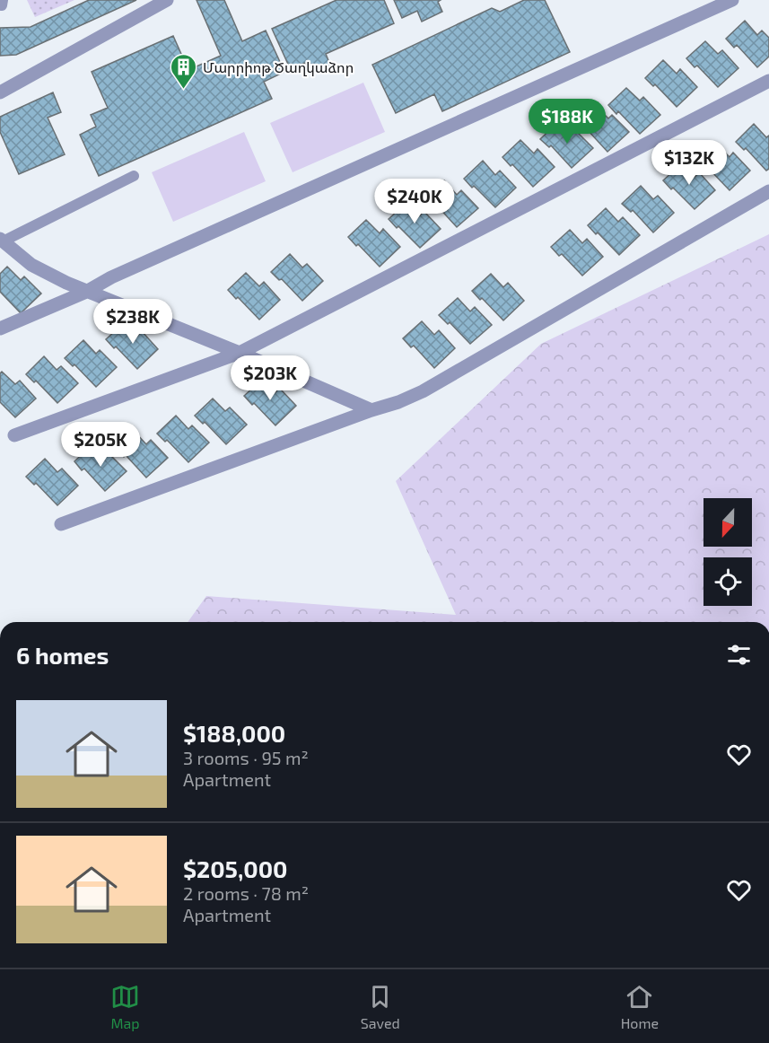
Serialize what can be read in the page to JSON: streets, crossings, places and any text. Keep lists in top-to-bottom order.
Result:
{
  "places": {
    "building": ["Մարրիոթ Ծաղկաձոր"]
  },
  "north": "bottom",
  "page": {
    "price": [
      "$188K",
      "$132K",
      "$240K",
      "$238K",
      "$203K",
      "$205K"
    ],
    "heading": "6 homes",
    "list": [
      {
        "name": "$188,000",
        "note": "3 rooms · 95 m² · Apartment"
      },
      {
        "name": "$205,000",
        "note": "2 rooms · 78 m² · Apartment"
      }
    ],
    "tabs": ["Map", "Saved", "Home"]
  }
}
